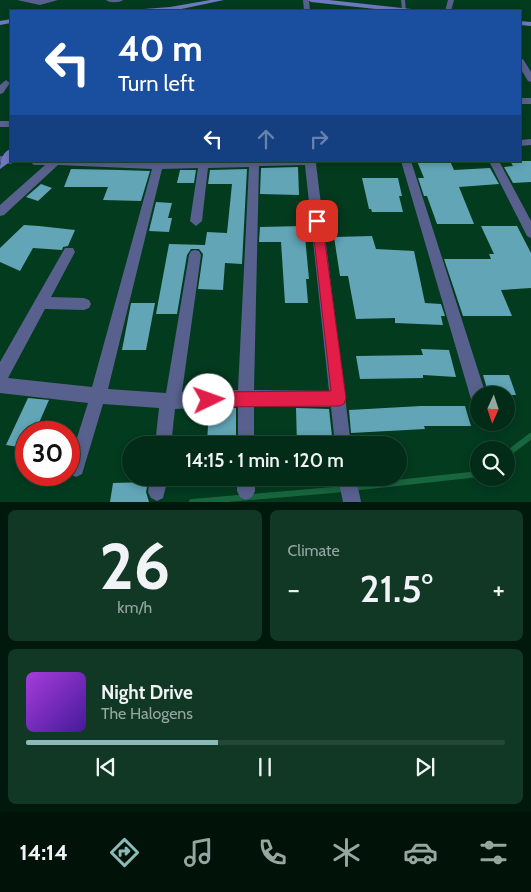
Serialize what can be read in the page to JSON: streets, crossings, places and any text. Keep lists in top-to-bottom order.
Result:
{
  "north": "bottom",
  "page": {
    "turn": ["40 m", "Turn left"],
    "limit": "30",
    "trip": "14:15 · 1 min · 120 m",
    "tile": [
      ["26", "km/h"],
      "Climate"
    ],
    "heat": ["−", "21.5°", "+"],
    "song": ["Night Drive", "The Halogens"],
    "tabs": "14:14"
  }
}
